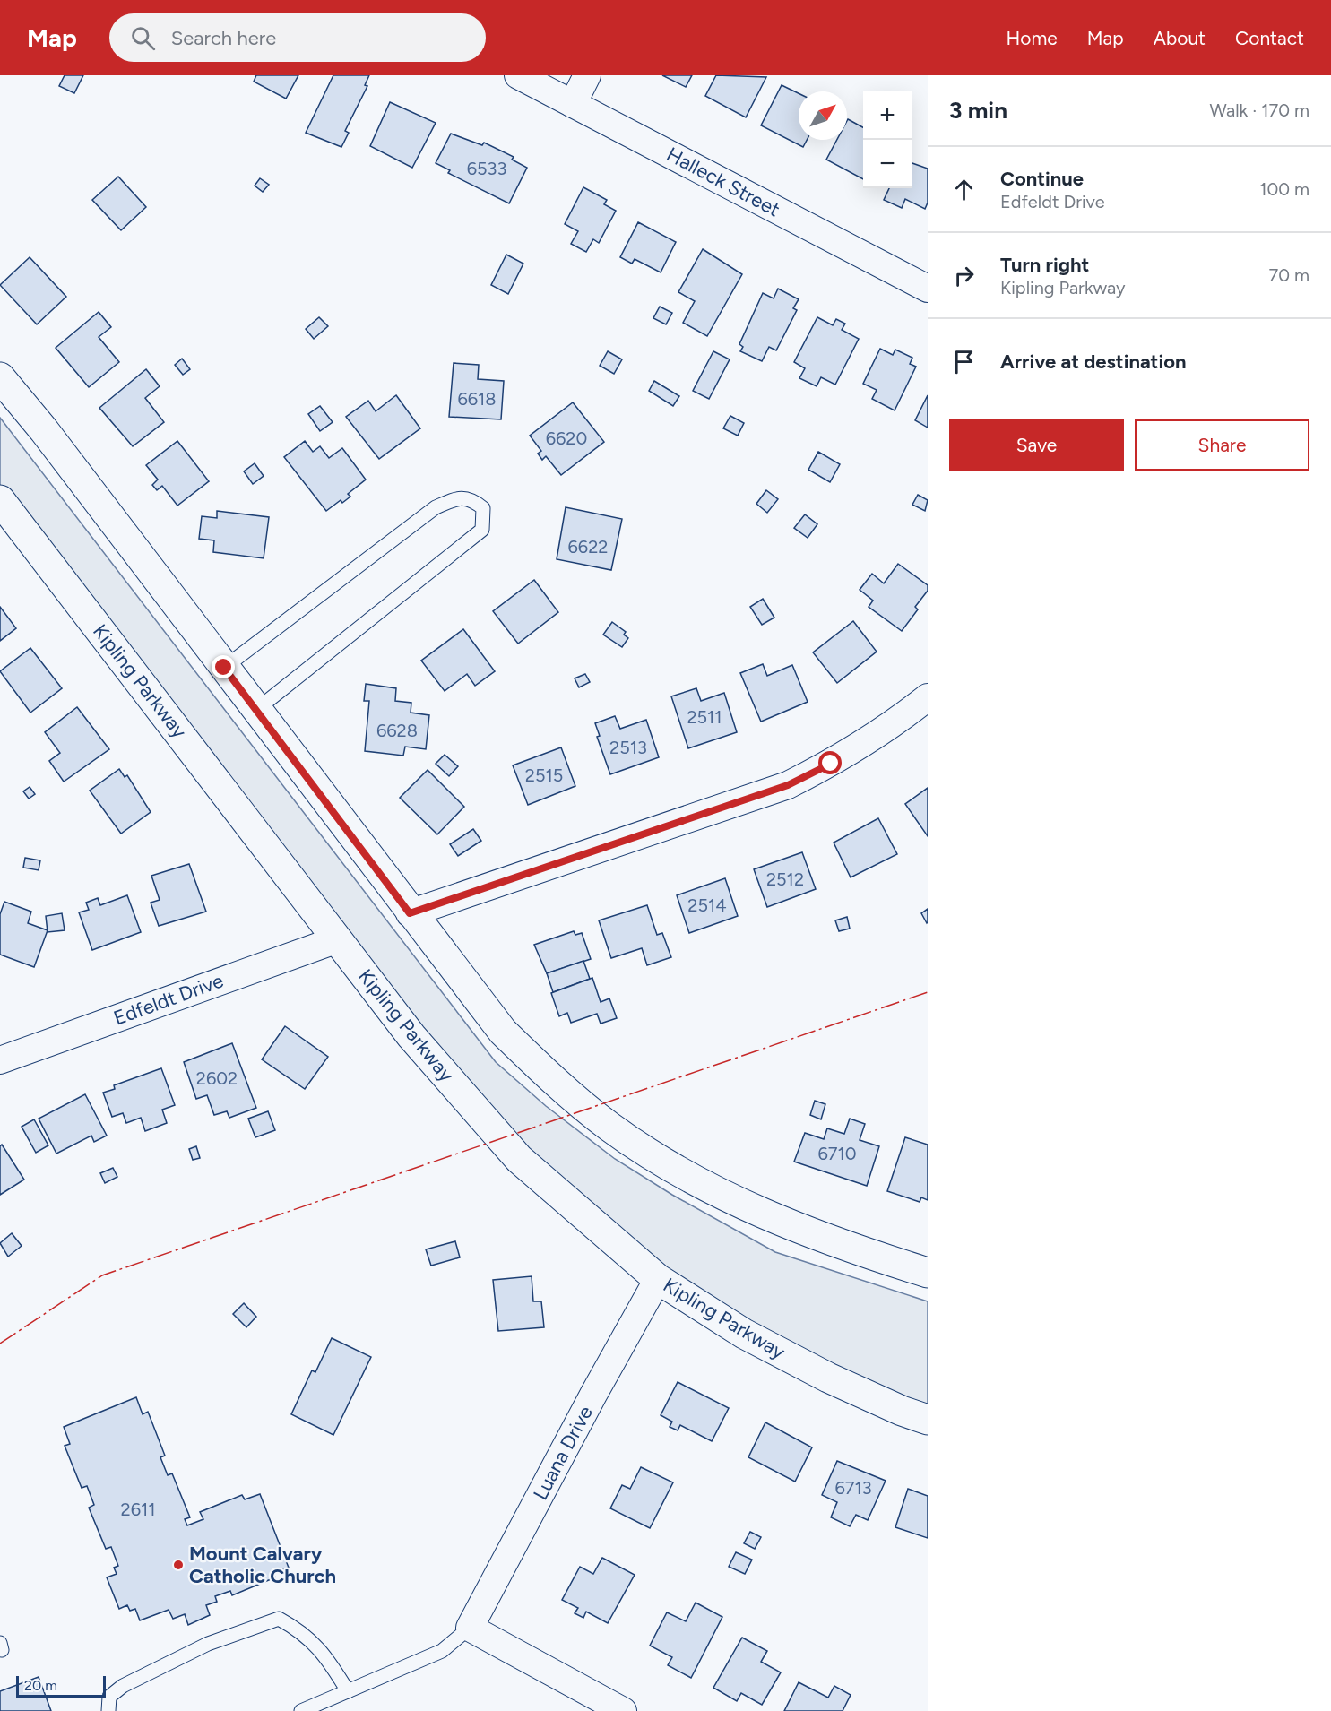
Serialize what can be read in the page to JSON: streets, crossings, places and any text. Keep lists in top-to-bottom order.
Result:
{
  "streets": {
    "street": [
      "Halleck Street",
      "Kipling Parkway",
      "Edfeldt Drive",
      "Luana Drive"
    ]
  },
  "crossings": [
    ["Kipling Parkway", "Edfeldt Drive"],
    ["Kipling Parkway", "Luana Drive"]
  ],
  "places": ["Mount Calvary Catholic Church"],
  "house_numbers": [
    "6533",
    "6618",
    "6620",
    "6622",
    "2511",
    "6628",
    "2513",
    "2515",
    "2512",
    "2514",
    "2602",
    "6710",
    "6713",
    "2611"
  ],
  "scale_bar": "20 m",
  "north": "top right",
  "page": {
    "header": "Map",
    "search": "Search here",
    "nav": [
      "Home",
      "Map",
      "About",
      "Contact"
    ],
    "heading": ["3 min", "Walk · 170 m"],
    "map_buttons": ["+", "−"],
    "list": [
      ["Continue", "Edfeldt Drive", "100 m"],
      ["Turn right", "Kipling Parkway", "70 m"],
      "Arrive at destination"
    ],
    "buttons": ["Save", "Share"],
    "scale": "20 m"
  }
}
